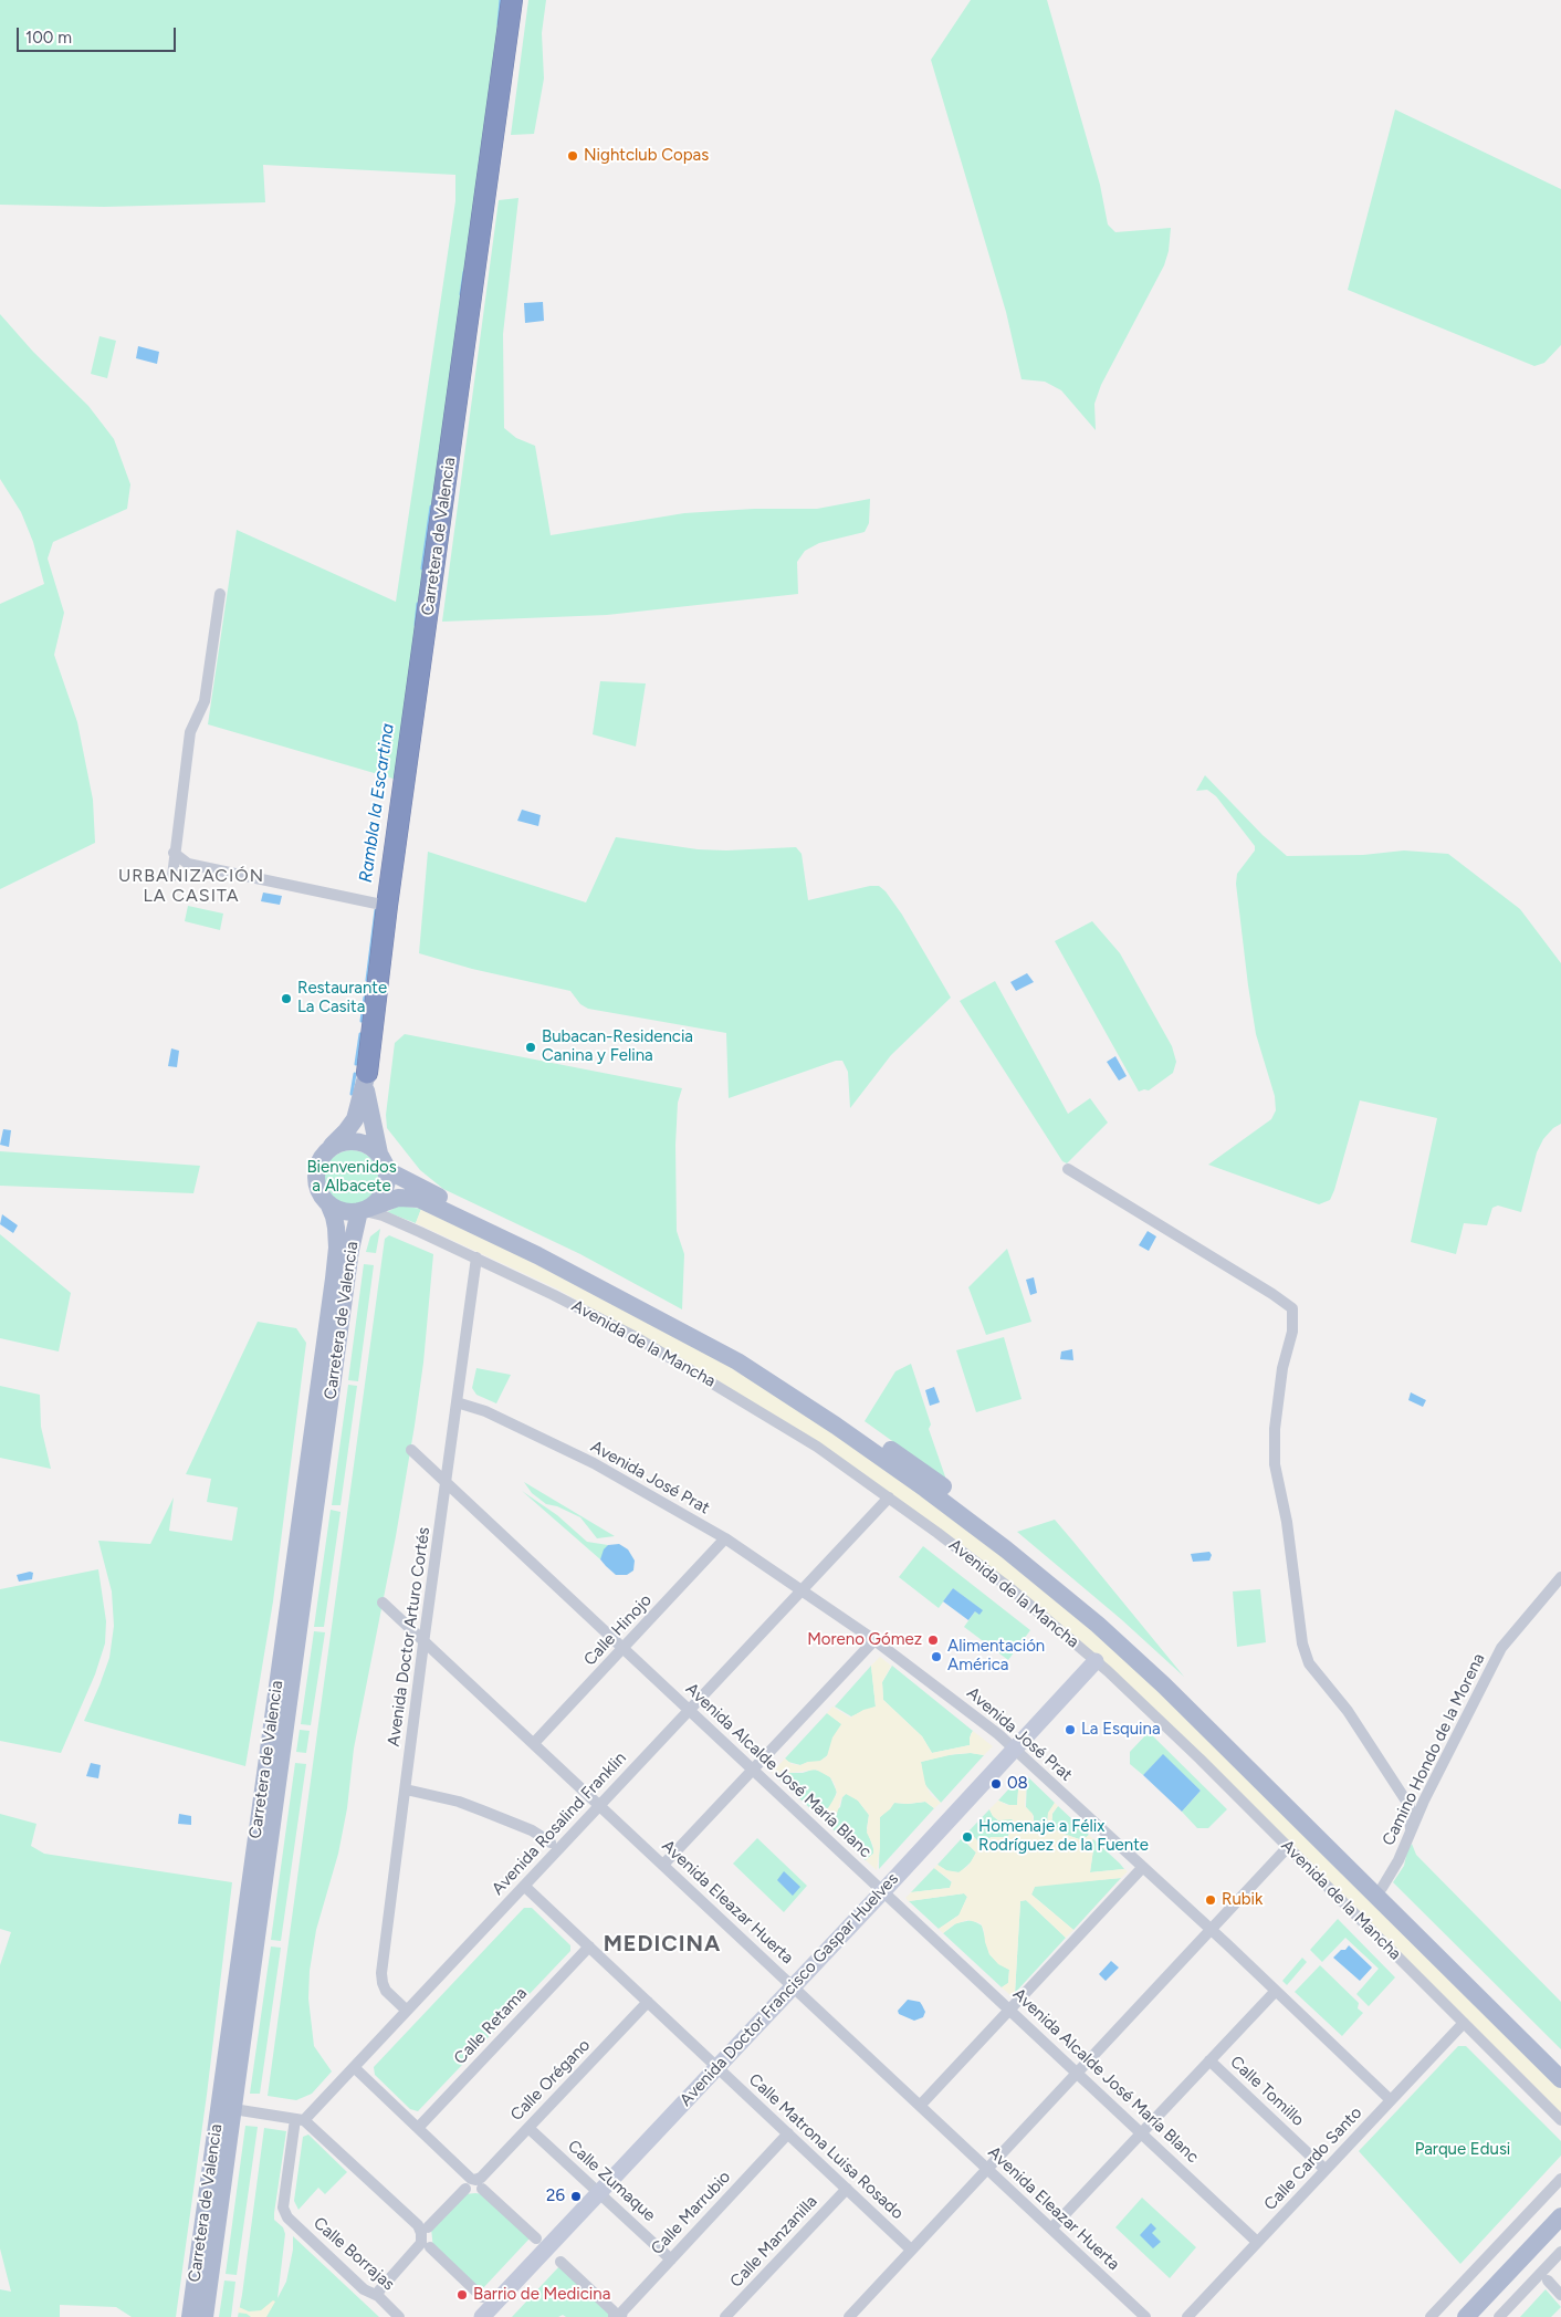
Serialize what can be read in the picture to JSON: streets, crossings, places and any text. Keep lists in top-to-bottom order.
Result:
{
  "streets": {
    "highway": ["Carretera de Valencia"],
    "main road": ["Avenida de la Mancha"],
    "street": [
      "Avenida José Prat",
      "Calle Hinojo",
      "Avenida Doctor Arturo Cortés",
      "Camino Hondo de la Morena",
      "Avenida Alcalde José María Blanc",
      "Avenida Rosalind Franklin",
      "Avenida Eleazar Huerta",
      "Avenida Doctor Francisco Gaspar Huelves",
      "Calle Retama",
      "Calle Orégano",
      "Calle Tomillo",
      "Calle Matrona Luisa Rosado",
      "Calle Cardo Santo",
      "Calle Zumaque",
      "Calle Marrubio",
      "Calle Manzanilla",
      "Calle Borrajas"
    ]
  },
  "crossings": [
    ["Carretera de Valencia", "Avenida de la Mancha"],
    ["Avenida de la Mancha", "Avenida Doctor Arturo Cortés"],
    ["Avenida de la Mancha", "Avenida Rosalind Franklin"],
    ["Avenida de la Mancha", "Avenida Doctor Francisco Gaspar Huelves"],
    ["Avenida de la Mancha", "Calle Cardo Santo"],
    ["Avenida José Prat", "Calle Hinojo"],
    ["Avenida José Prat", "Avenida Doctor Arturo Cortés"],
    ["Avenida José Prat", "Avenida Rosalind Franklin"],
    ["Avenida José Prat", "Avenida Doctor Francisco Gaspar Huelves"],
    ["Avenida José Prat", "Calle Cardo Santo"],
    ["Calle Hinojo", "Avenida Alcalde José María Blanc"],
    ["Calle Hinojo", "Avenida Eleazar Huerta"],
    ["Avenida Doctor Arturo Cortés", "Avenida Alcalde José María Blanc"],
    ["Avenida Doctor Arturo Cortés", "Avenida Rosalind Franklin"],
    ["Avenida Doctor Arturo Cortés", "Avenida Eleazar Huerta"],
    ["Avenida Alcalde José María Blanc", "Avenida Rosalind Franklin"],
    ["Avenida Alcalde José María Blanc", "Avenida Doctor Francisco Gaspar Huelves"],
    ["Avenida Alcalde José María Blanc", "Calle Cardo Santo"],
    ["Avenida Rosalind Franklin", "Avenida Eleazar Huerta"],
    ["Avenida Rosalind Franklin", "Calle Matrona Luisa Rosado"],
    ["Avenida Rosalind Franklin", "Calle Borrajas"],
    ["Avenida Eleazar Huerta", "Avenida Doctor Francisco Gaspar Huelves"],
    ["Avenida Doctor Francisco Gaspar Huelves", "Calle Matrona Luisa Rosado"],
    ["Avenida Doctor Francisco Gaspar Huelves", "Calle Zumaque"],
    ["Calle Retama", "Calle Matrona Luisa Rosado"],
    ["Calle Orégano", "Calle Matrona Luisa Rosado"],
    ["Calle Orégano", "Calle Zumaque"],
    ["Calle Tomillo", "Calle Cardo Santo"],
    ["Calle Matrona Luisa Rosado", "Calle Marrubio"],
    ["Calle Matrona Luisa Rosado", "Calle Manzanilla"],
    ["Calle Zumaque", "Calle Marrubio"]
  ],
  "districts": ["URBANIZACIÓN LA CASITA", "MEDICINA"],
  "water": ["Rambla la Escartina"],
  "parks": ["Bienvenidos a Albacete", "Parque Edusi"],
  "places": [
    "Nightclub Copas",
    "Restaurante La Casita",
    "Bubacan-Residencia Canina y Felina",
    "Moreno Gómez",
    "Alimentación América",
    "La Esquina",
    "08",
    "Homenaje a Félix Rodríguez de la Fuente",
    "Rubik",
    "26",
    "Barrio de Medicina"
  ],
  "scale_bar": "100 m"
}
